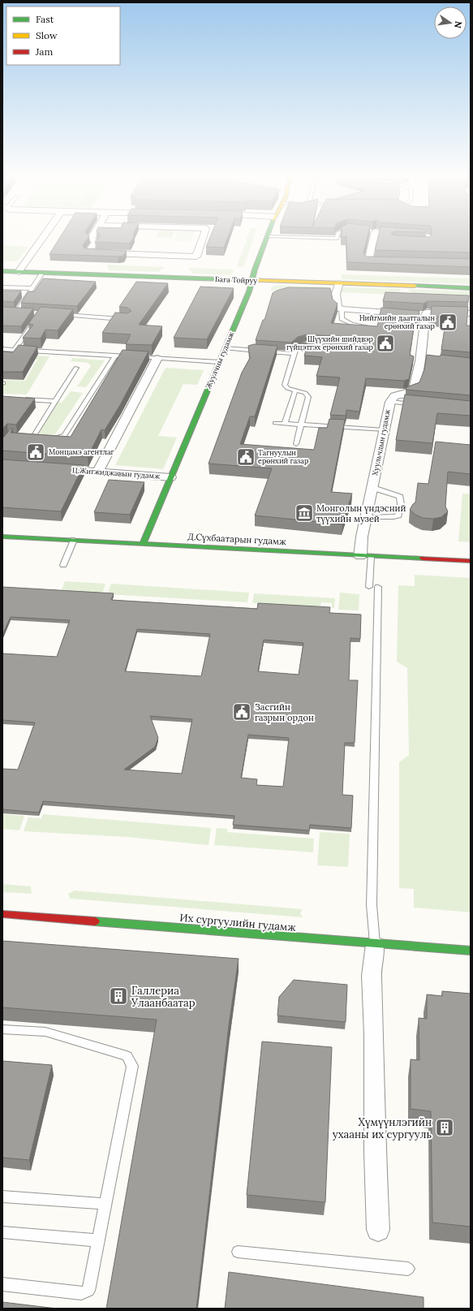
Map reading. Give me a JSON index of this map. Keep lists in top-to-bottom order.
{
  "streets": {
    "main road": [
      "Бага Тойруу",
      "Жуулчны гудамж",
      "Д.Сүхбаатарын гудамж",
      "Их сургуулийн гудамж"
    ],
    "street": ["Хуульчдын гудамж", "Ц.Жигжиджавын гудамж"]
  },
  "crossings": [
    ["Бага Тойруу", "Жуулчны гудамж"],
    ["Жуулчны гудамж", "Ц.Жигжиджавын гудамж"],
    ["Жуулчны гудамж", "Д.Сүхбаатарын гудамж"],
    ["Хуульчдын гудамж", "Д.Сүхбаатарын гудамж"]
  ],
  "places": {
    "public building": [
      "Нийгмийн даатгалын ерөнхий газар",
      "Шүүхийн шийдвэр гүйцэтгэх ерөнхий газар",
      "Монцамэ агентлаг",
      "Тагнуулын ерөнхий газар",
      "Засгийн газрын ордон"
    ],
    "museum": ["Монголын үндэсний түүхийн музей"],
    "building": ["Галлериа Улаанбаатар", "Хүмүүнлэгийн ухааны их сургууль"]
  },
  "legend": ["Fast", "Slow", "Jam"],
  "north": "right"
}
